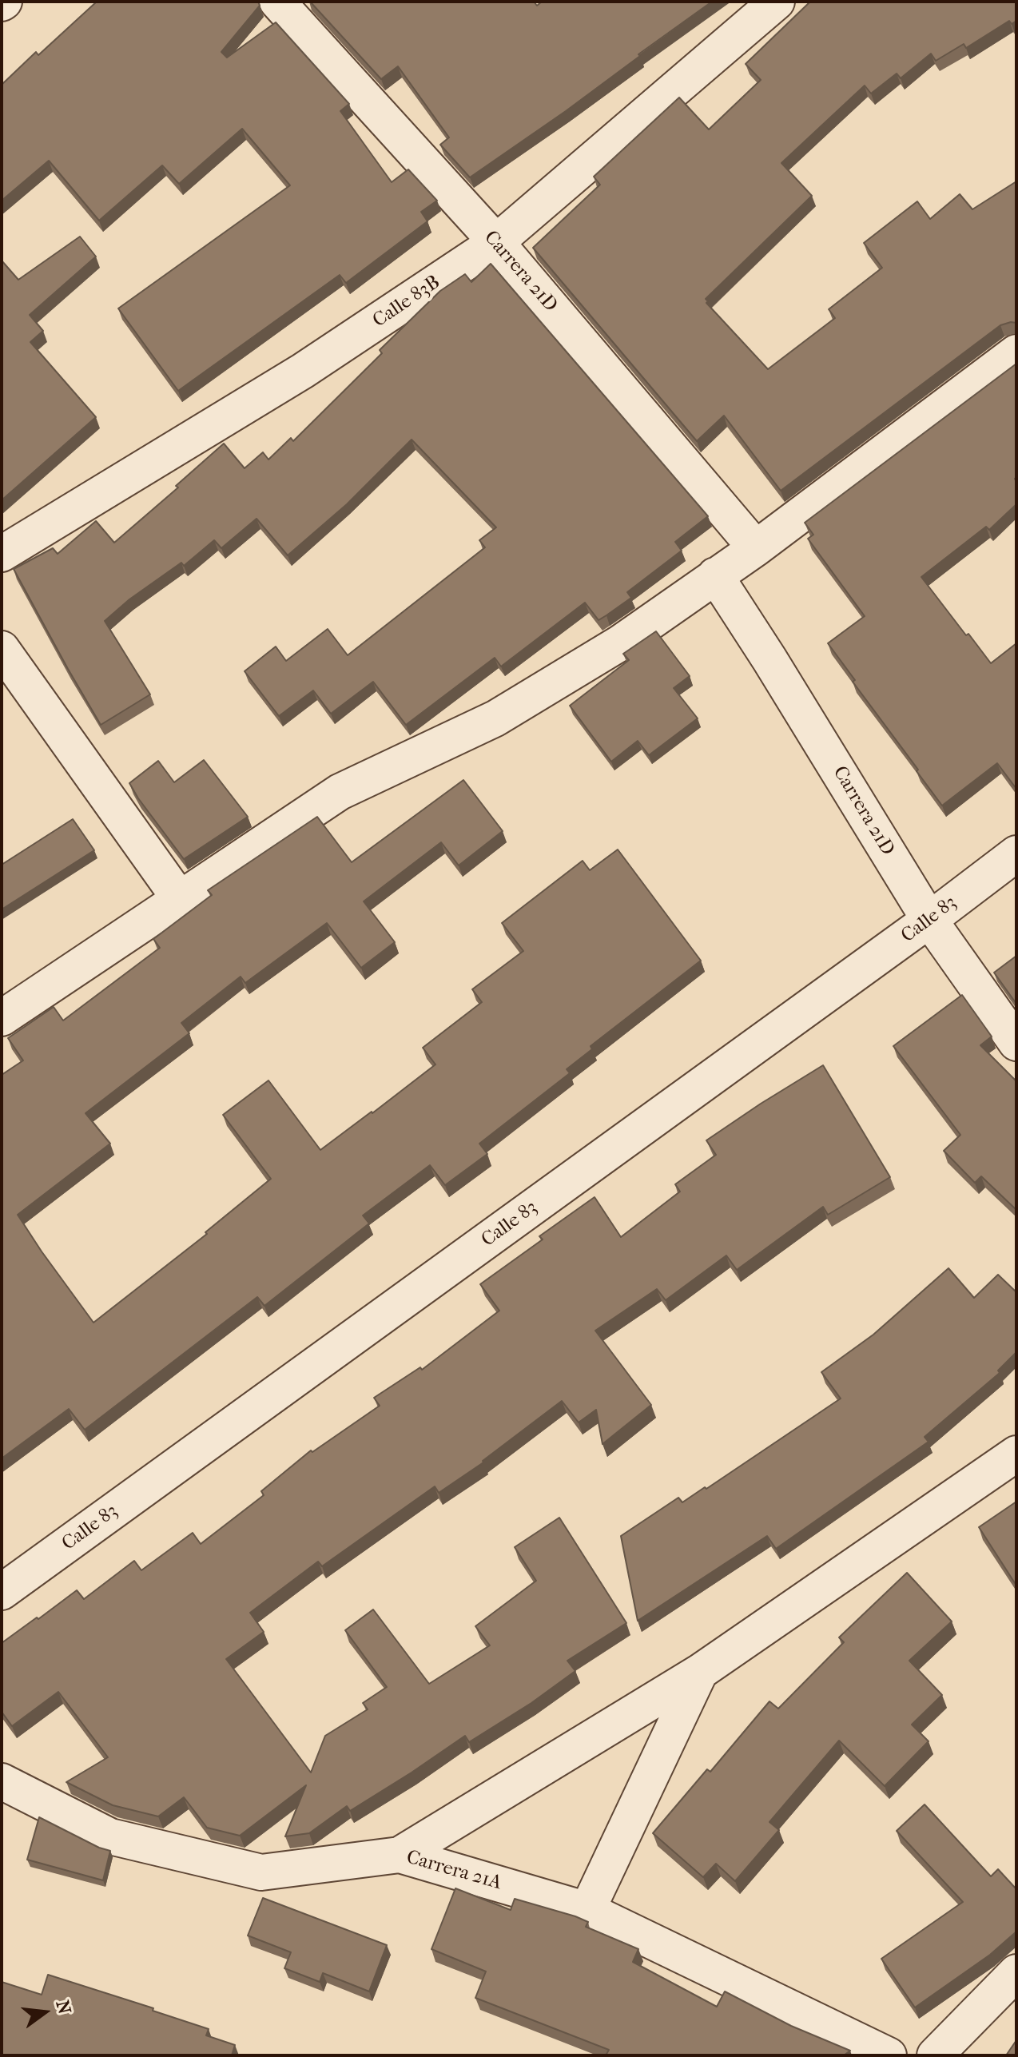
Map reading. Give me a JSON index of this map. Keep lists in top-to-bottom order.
{
  "streets": {
    "street": [
      "Carrera 21D",
      "Calle 83B",
      "Calle 83",
      "Carrera 21A"
    ]
  },
  "crossings": [
    ["Carrera 21D", "Calle 83B"],
    ["Carrera 21D", "Calle 83"]
  ],
  "north": "right"
}
